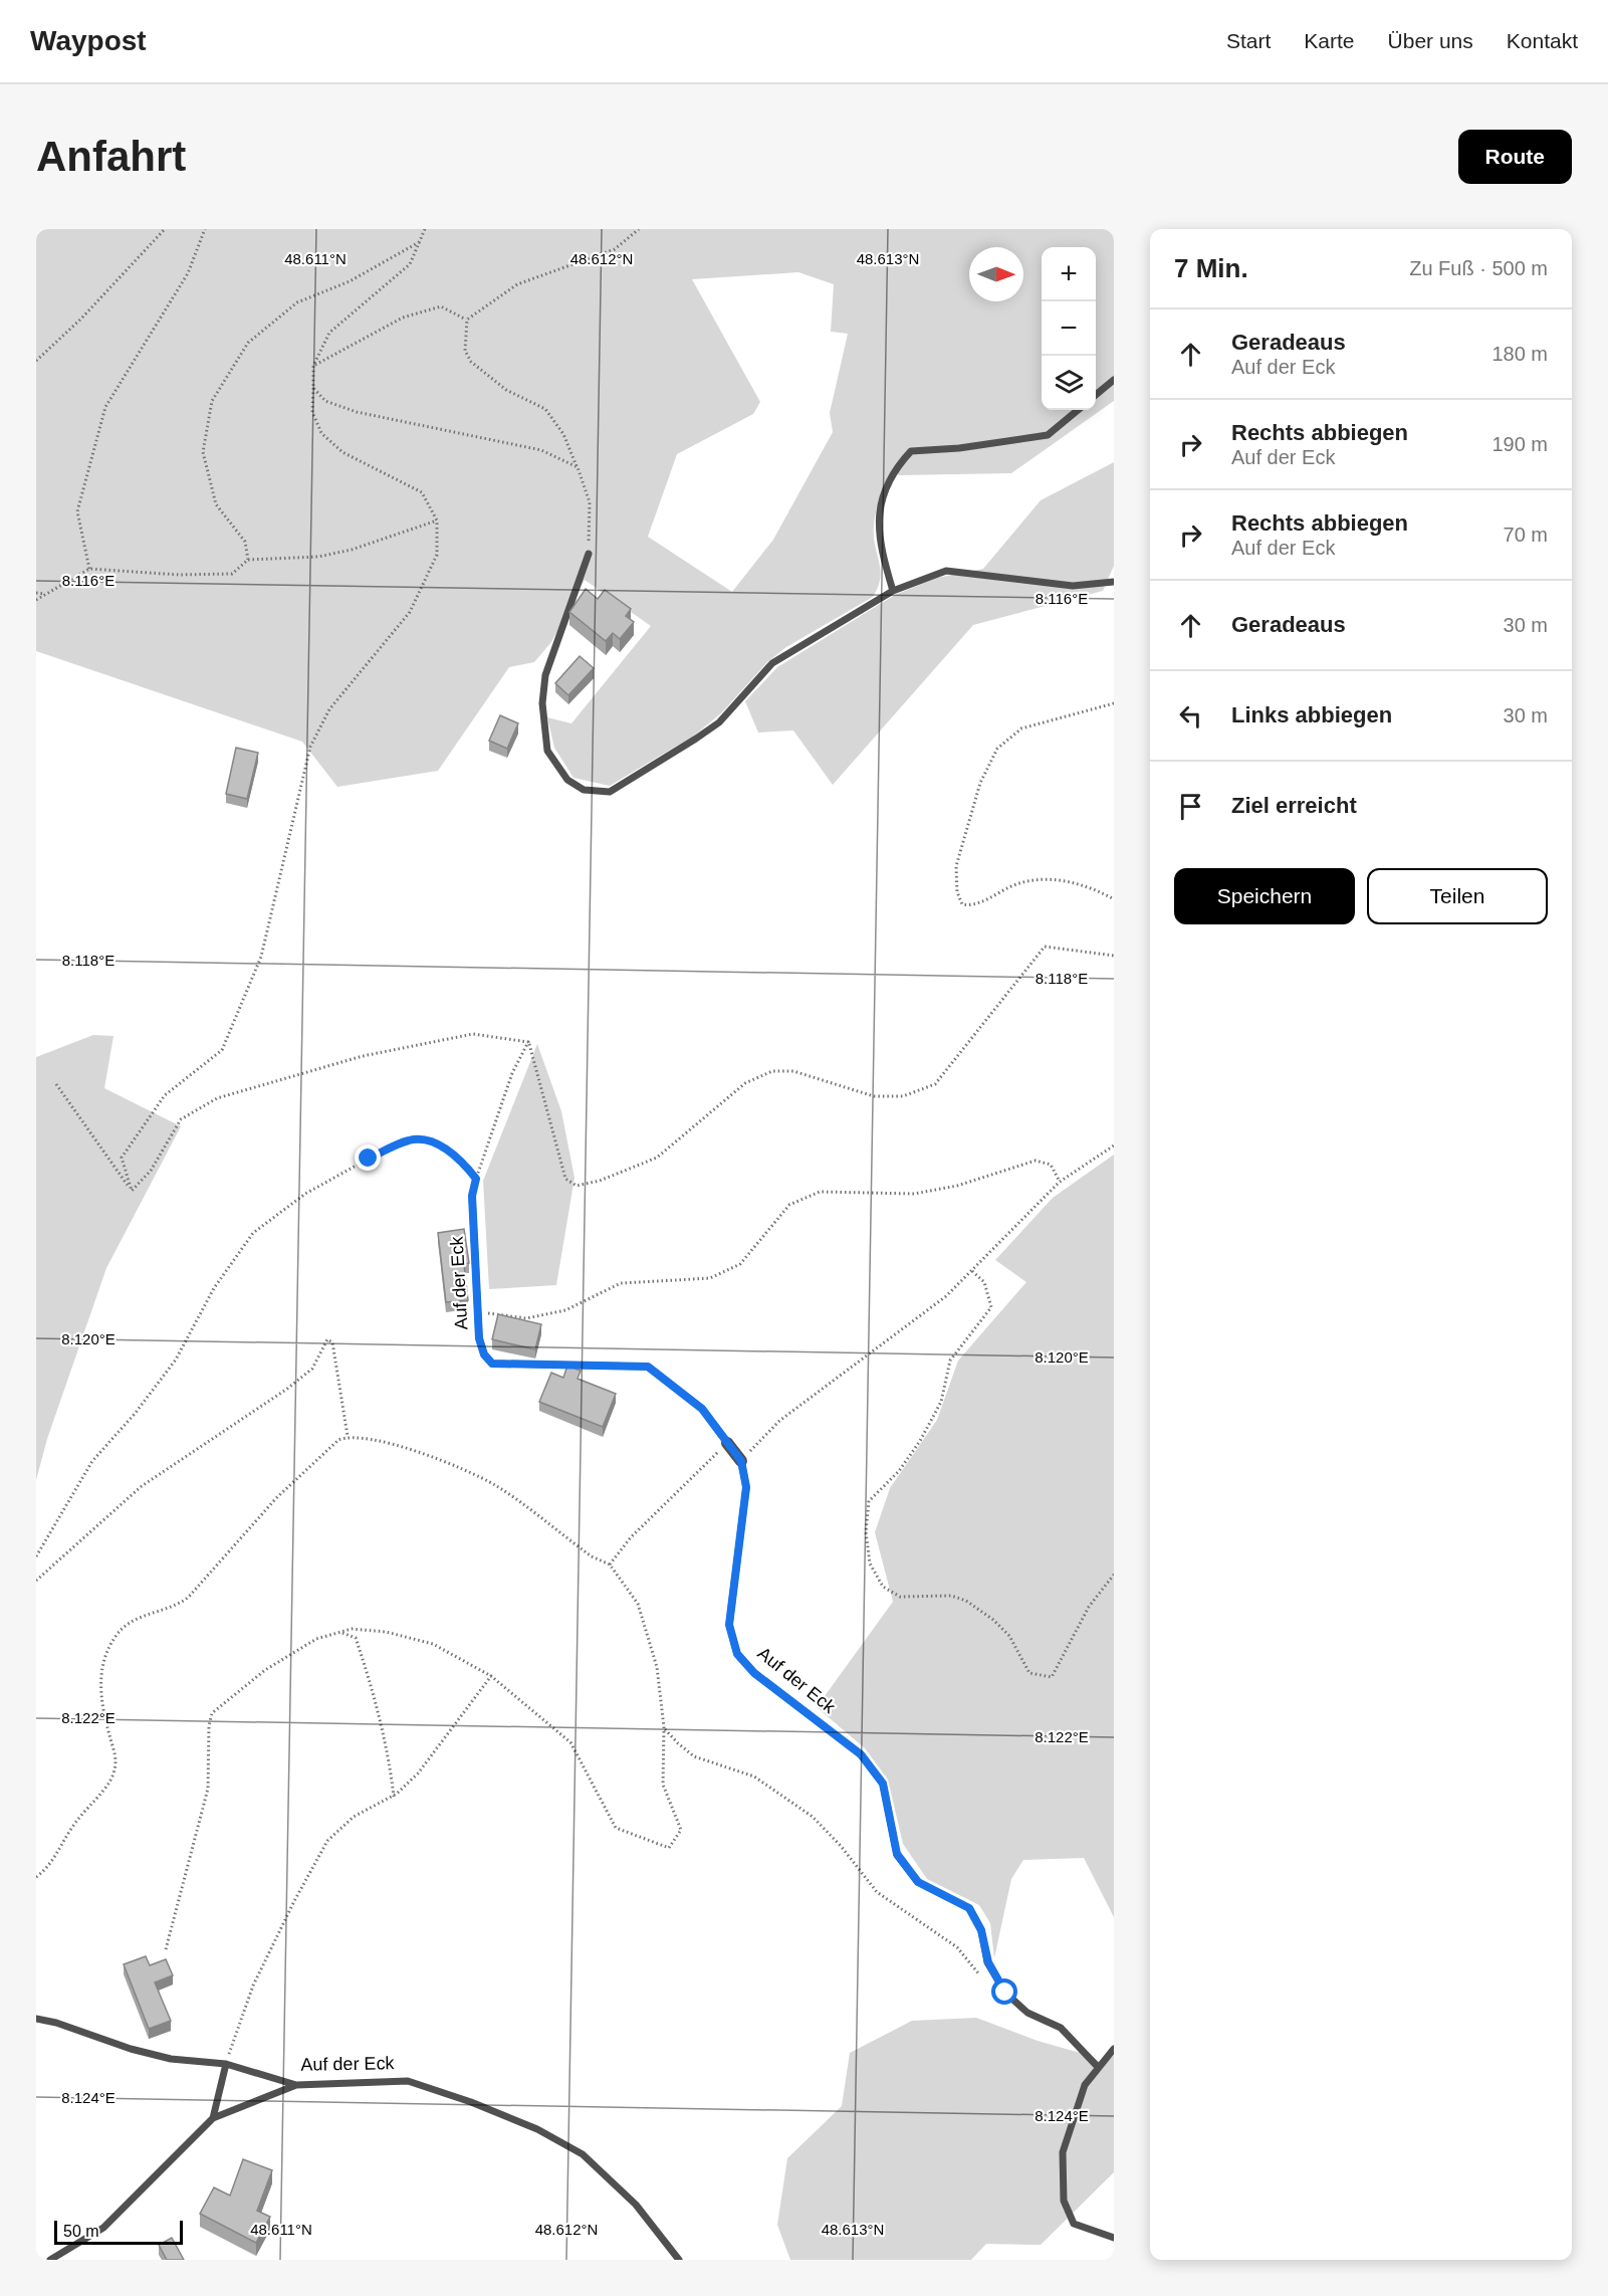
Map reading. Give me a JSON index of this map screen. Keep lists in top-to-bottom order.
{
  "streets": {
    "street": ["Auf der Eck"]
  },
  "scale_bar": "50 m",
  "north": "right",
  "page": {
    "header": "Waypost",
    "nav": [
      "Start",
      "Karte",
      "Über uns",
      "Kontakt"
    ],
    "buttons": [
      "Route",
      ["Speichern", "Teilen"]
    ],
    "title": "Anfahrt",
    "heading": ["7 Min.", "Zu Fuß · 500 m"],
    "map_buttons": ["+", "−"],
    "list": [
      ["Geradeaus", "Auf der Eck", "180 m"],
      ["Rechts abbiegen", "Auf der Eck", "190 m"],
      ["Rechts abbiegen", "Auf der Eck", "70 m"],
      ["Geradeaus", "30 m"],
      ["Links abbiegen", "30 m"],
      "Ziel erreicht"
    ],
    "scale": "50 m"
  },
  "coordinates": [
    "48.611°N",
    "48.612°N",
    "48.613°N",
    "8.116°E",
    "8.118°E",
    "8.120°E",
    "8.122°E",
    "8.124°E"
  ]
}
